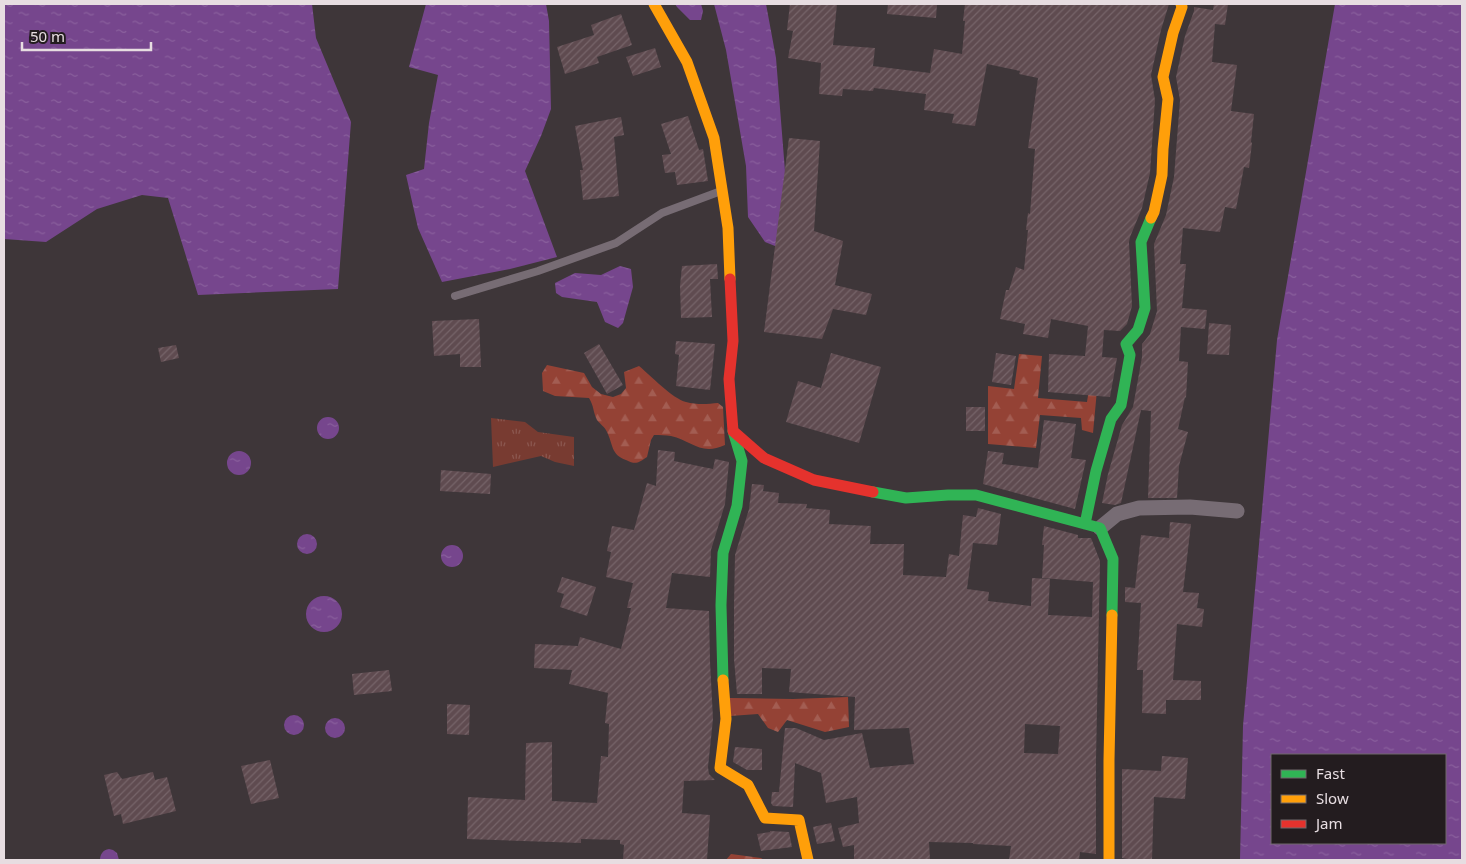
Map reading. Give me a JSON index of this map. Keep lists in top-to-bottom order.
{
  "legend": ["Fast", "Slow", "Jam"],
  "scale_bar": "50 m"
}
